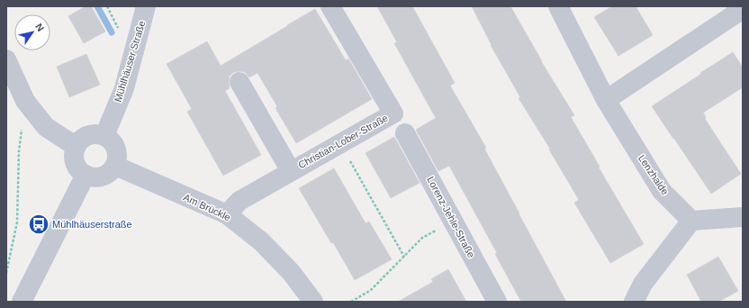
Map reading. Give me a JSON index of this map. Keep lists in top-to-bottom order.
{
  "streets": {
    "street": [
      "Mühlhäuser Straße",
      "Christian-Lober-Straße",
      "Lenzhalde",
      "Am Brückle",
      "Lorenz-Jehle-Straße"
    ]
  },
  "crossings": [
    ["Mühlhäuser Straße", "Am Brückle"],
    ["Christian-Lober-Straße", "Am Brückle"]
  ],
  "places": {
    "bus stop": ["Mühlhäuserstraße"]
  },
  "north": "top right"
}
